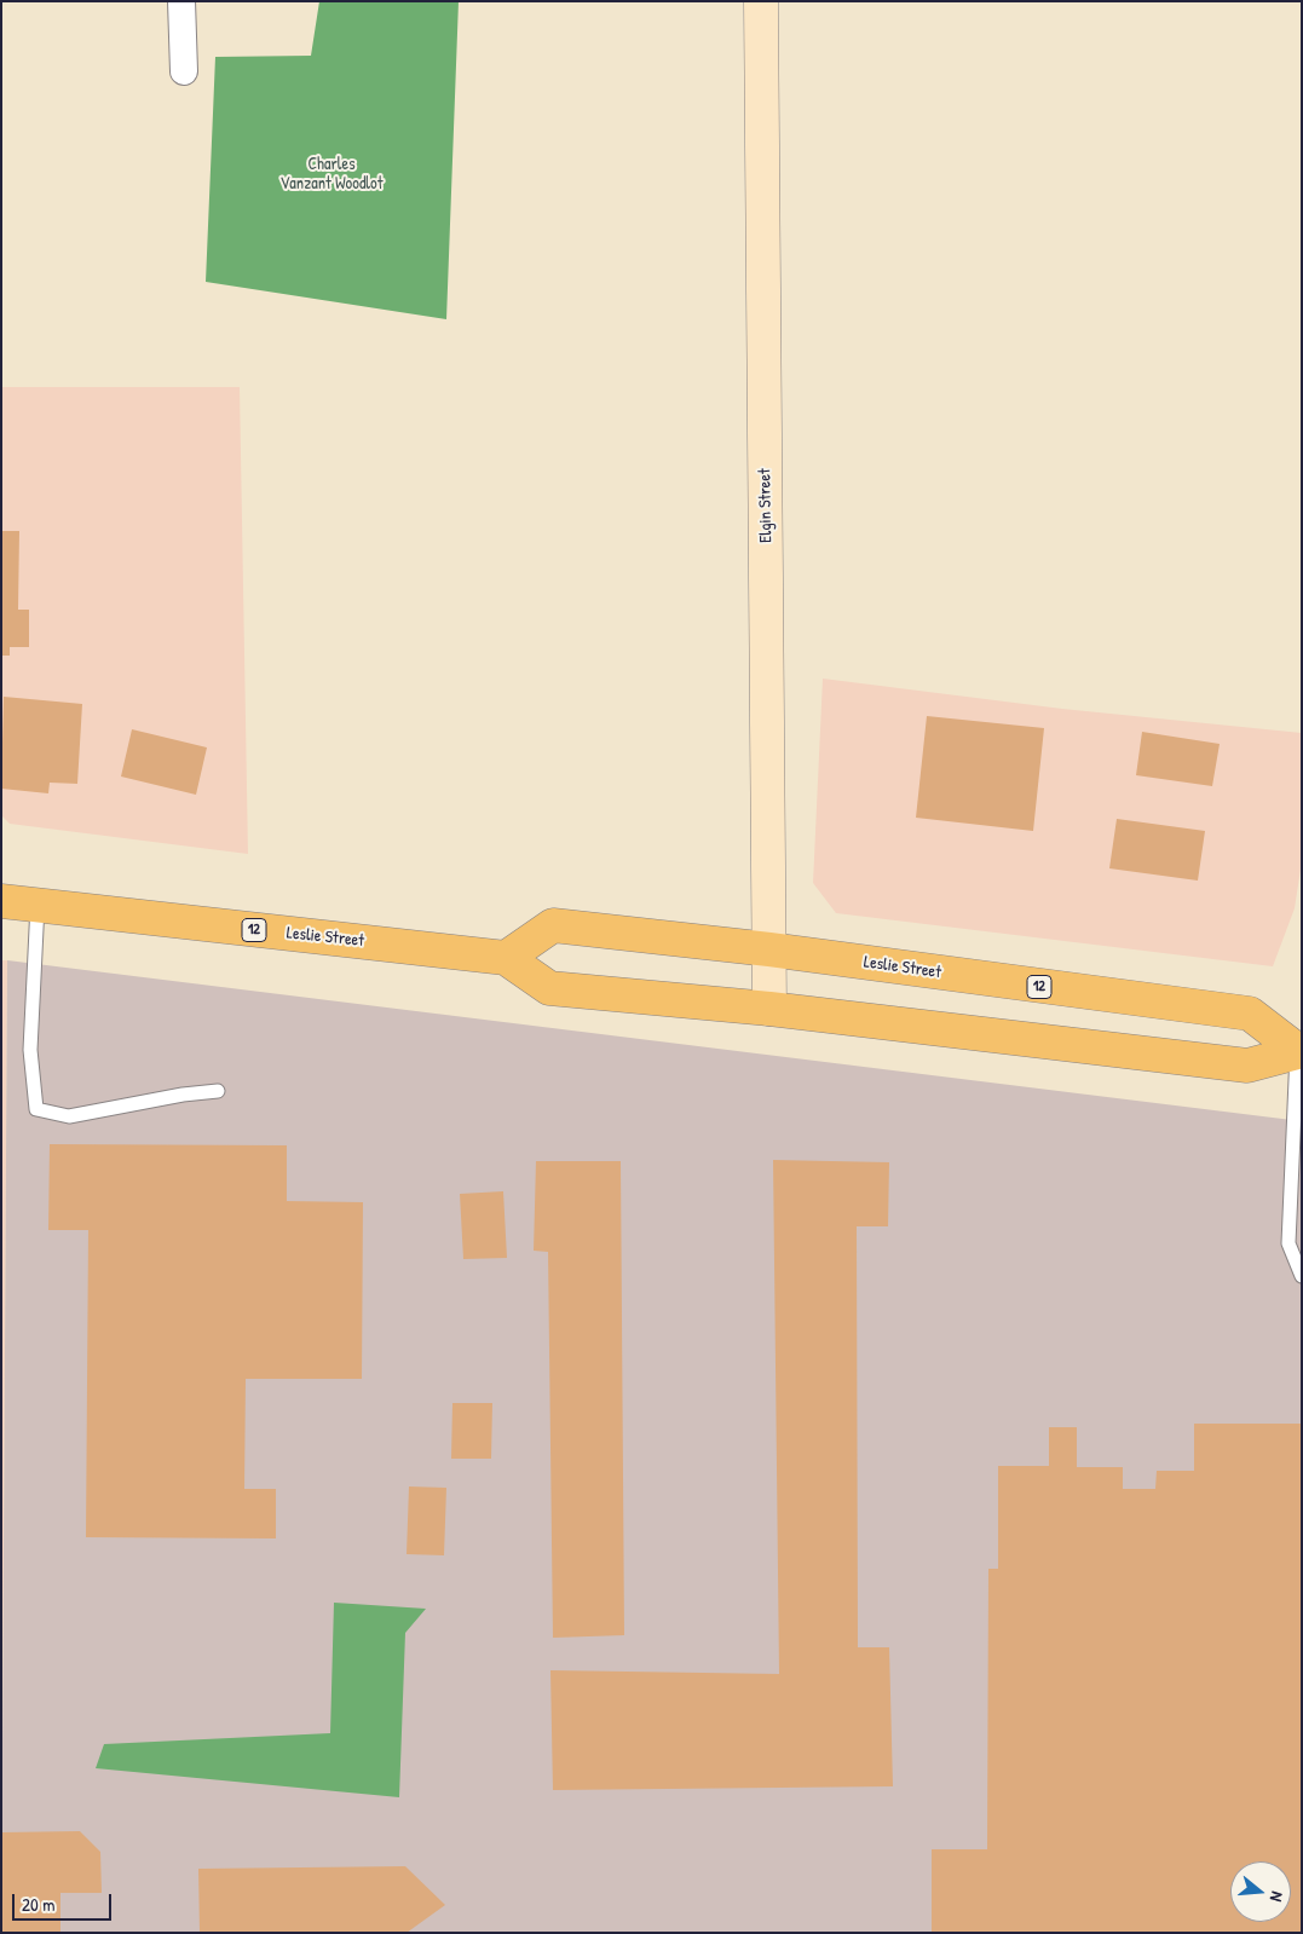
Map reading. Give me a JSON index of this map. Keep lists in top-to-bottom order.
{
  "streets": {
    "main road": ["12", "Leslie Street"],
    "street": ["Elgin Street"]
  },
  "crossings": [
    ["Elgin Street", "Leslie Street"]
  ],
  "parks": ["Charles Vanzant Woodlot"],
  "scale_bar": "20 m",
  "north": "right"
}
